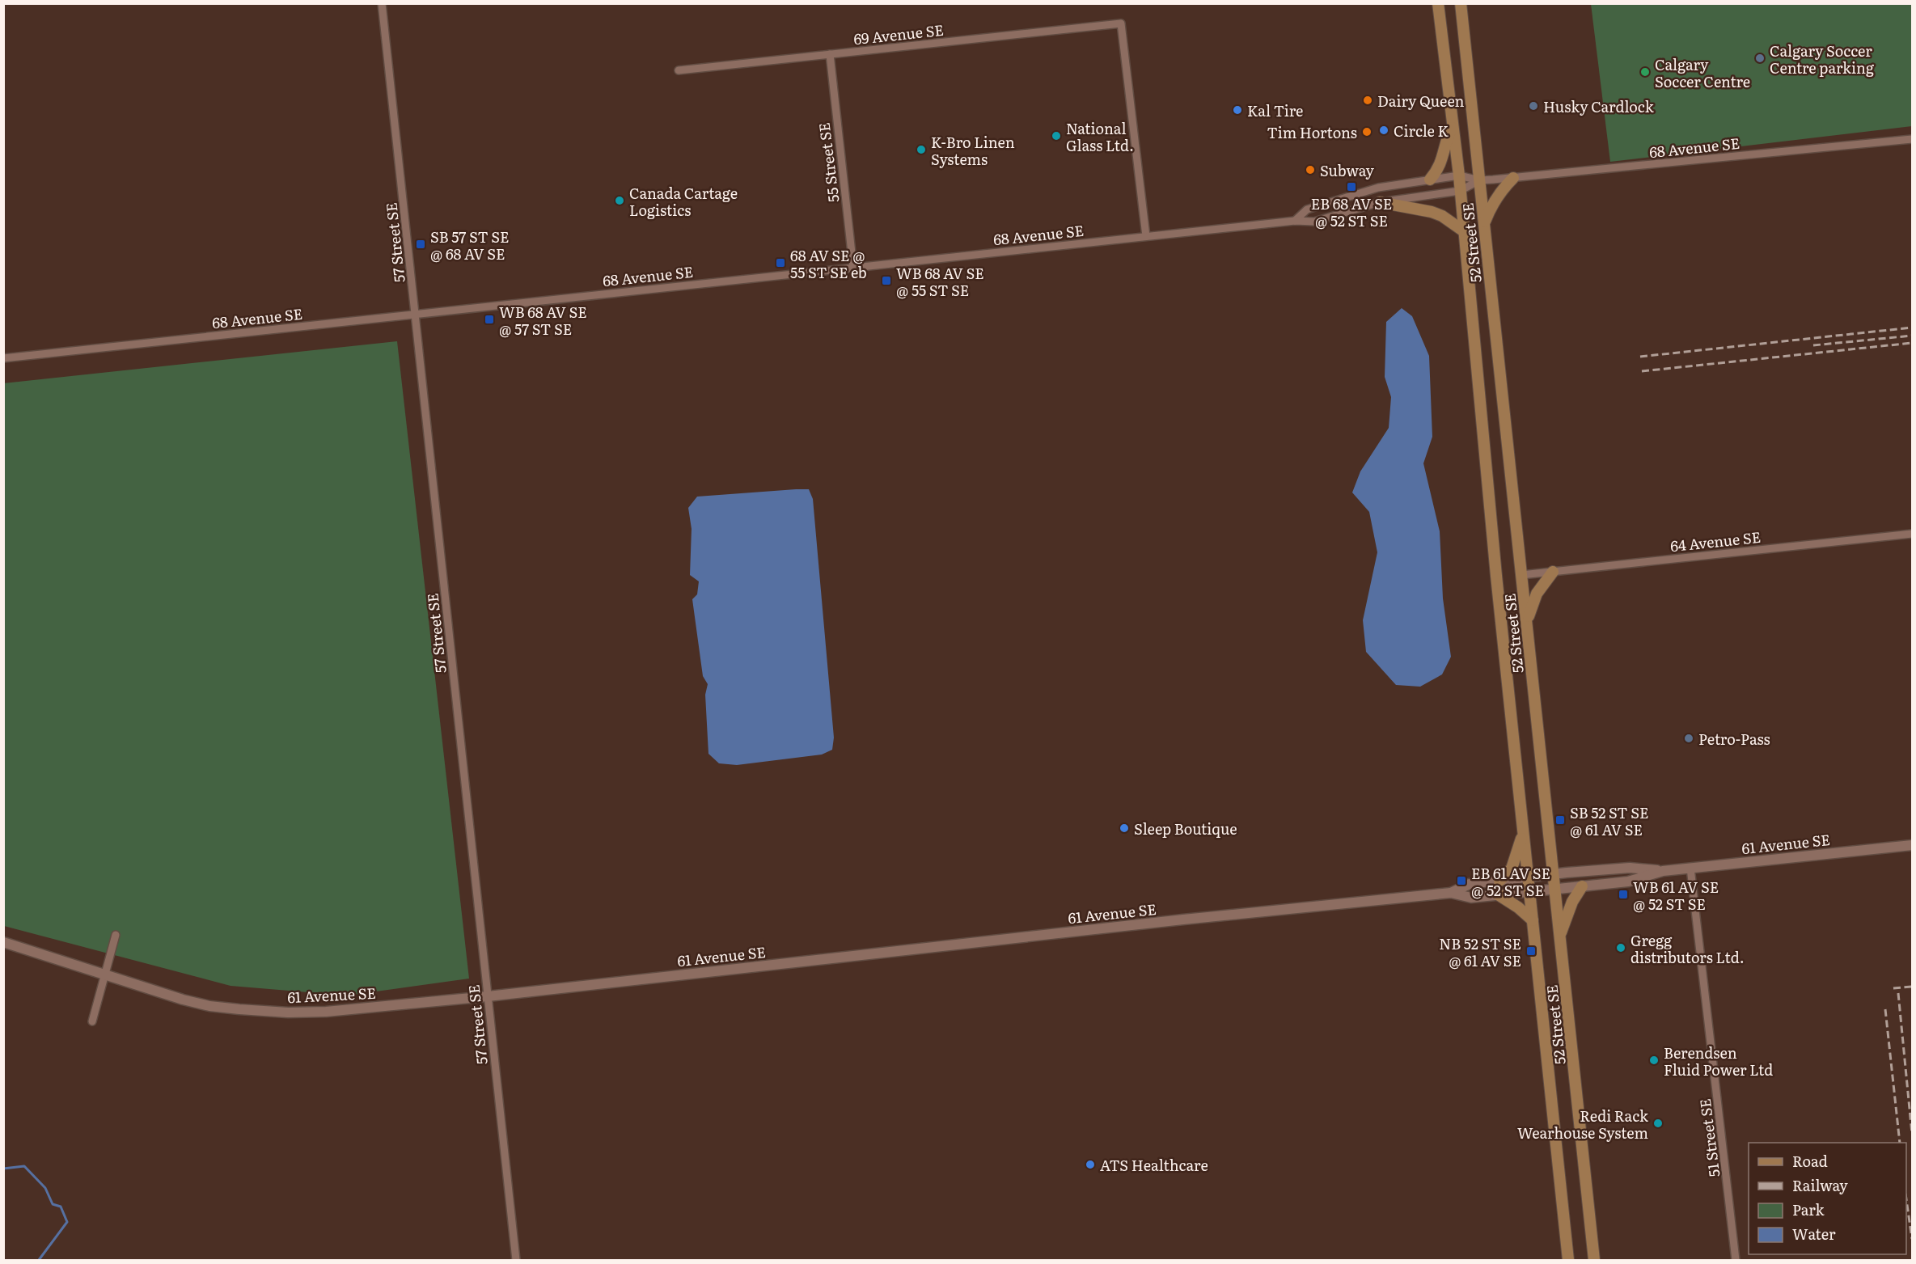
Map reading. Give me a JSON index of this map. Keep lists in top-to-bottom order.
{
  "streets": {
    "main road": ["52 Street SE"],
    "street": [
      "69 Avenue SE",
      "68 Avenue SE",
      "55 Street SE",
      "57 Street SE",
      "64 Avenue SE",
      "61 Avenue SE",
      "51 Street SE"
    ]
  },
  "crossings": [
    ["69 Avenue SE", "68 Avenue SE"],
    ["69 Avenue SE", "55 Street SE"],
    ["68 Avenue SE", "55 Street SE"],
    ["68 Avenue SE", "57 Street SE"],
    ["68 Avenue SE", "52 Street SE"],
    ["57 Street SE", "61 Avenue SE"],
    ["52 Street SE", "64 Avenue SE"],
    ["52 Street SE", "61 Avenue SE"],
    ["61 Avenue SE", "51 Street SE"]
  ],
  "places": {
    "other": [
      "Calgary Soccer Centre parking",
      "Calgary Soccer Centre",
      "Dairy Queen",
      "Husky Cardlock",
      "Kal Tire",
      "Circle K",
      "Tim Hortons",
      "National Glass Ltd.",
      "K-Bro Linen Systems",
      "Subway",
      "Canada Cartage Logistics",
      "Petro-Pass",
      "Sleep Boutique",
      "Gregg distributors Ltd.",
      "Berendsen Fluid Power Ltd",
      "Redi Rack Wearhouse System",
      "ATS Healthcare"
    ],
    "transit": [
      "EB 68 AV SE @ 52 ST SE",
      "SB 57 ST SE @ 68 AV SE",
      "68 AV SE @ 55 ST SE eb",
      "WB 68 AV SE @ 55 ST SE",
      "WB 68 AV SE @ 57 ST SE",
      "SB 52 ST SE @ 61 AV SE",
      "EB 61 AV SE @ 52 ST SE",
      "WB 61 AV SE @ 52 ST SE",
      "NB 52 ST SE @ 61 AV SE"
    ]
  },
  "legend": [
    "Road",
    "Railway",
    "Park",
    "Water"
  ]
}
